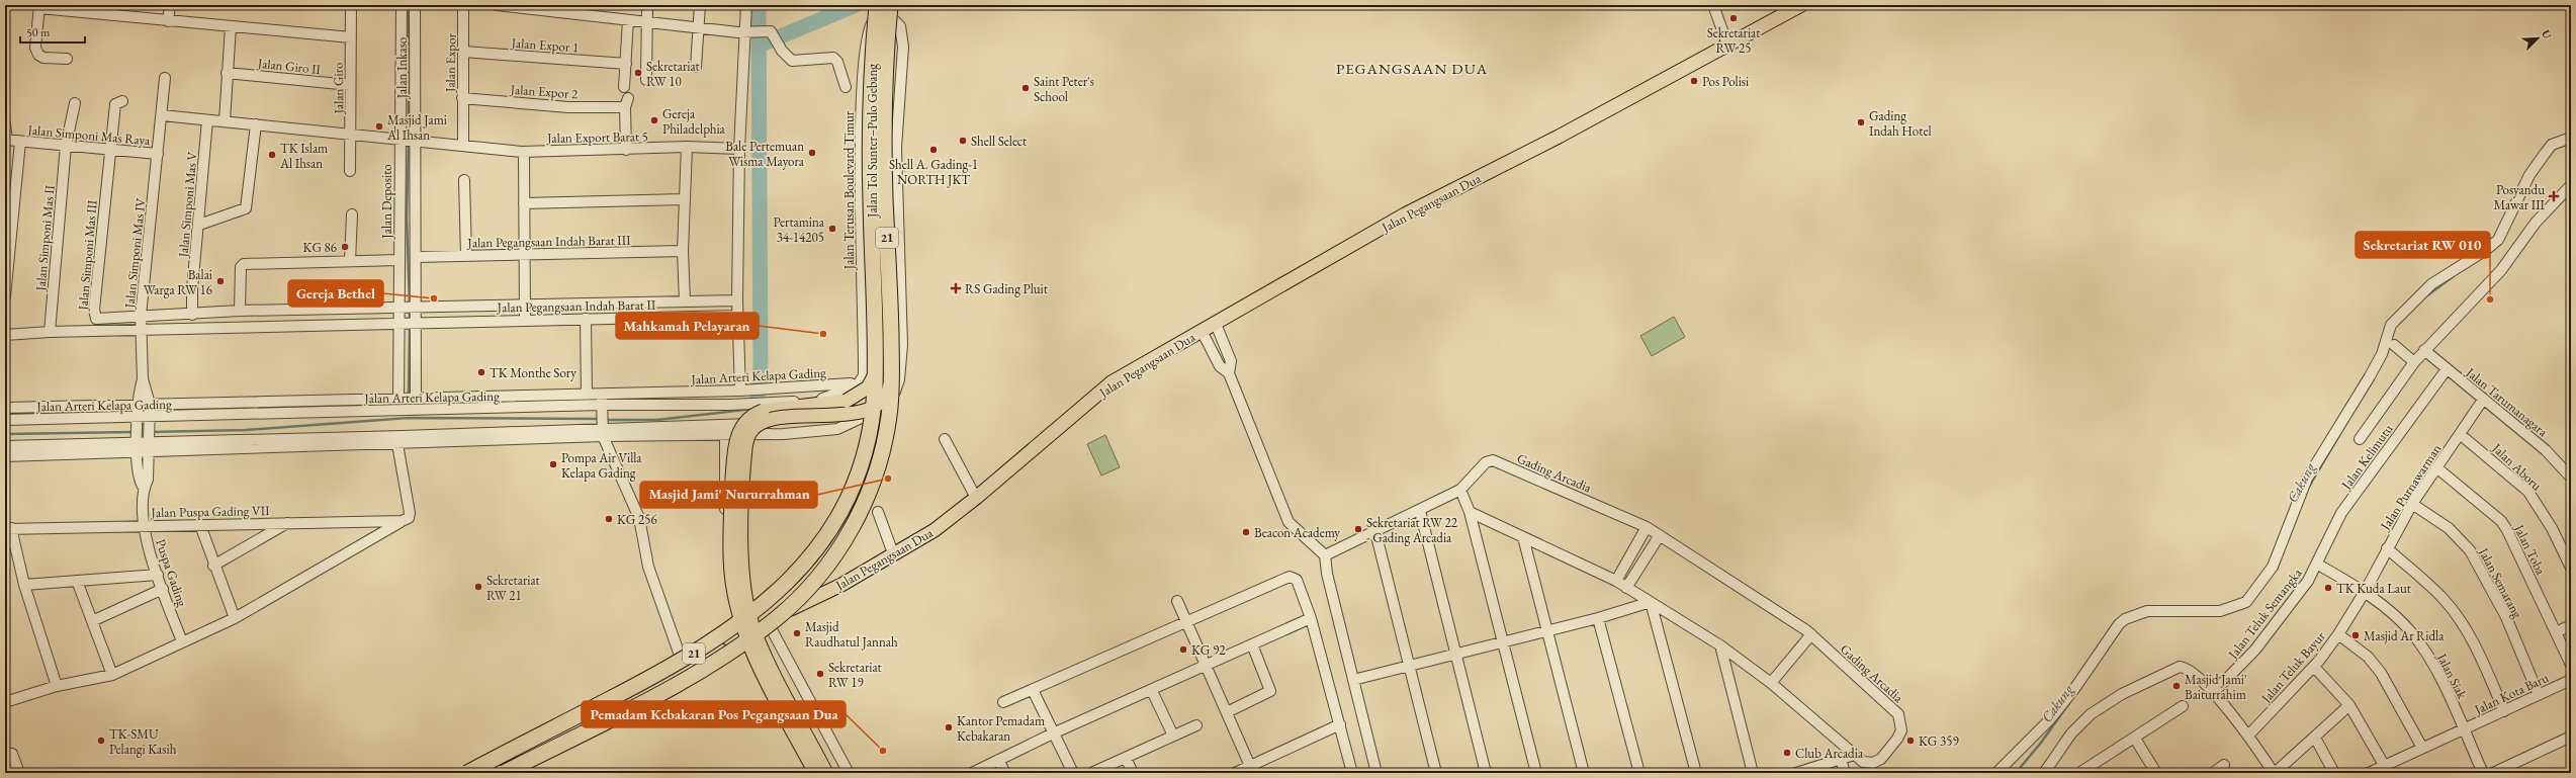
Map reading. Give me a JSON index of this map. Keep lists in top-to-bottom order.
{
  "streets": {
    "highway": ["Jalan Tol Sunter–Pulo Gebang", "21"],
    "main road": ["Jalan Pegangsaan Dua"],
    "street": [
      "Jalan Expor 1",
      "Jalan Expor",
      "Jalan Giro II",
      "Jalan Inkaso",
      "Jalan Giro",
      "Jalan Expor 2",
      "Jalan Simponi Mas Raya",
      "Jalan Export Barat 5",
      "Jalan Terusan Boulevard Timur",
      "Jalan Deposito",
      "Jalan Simponi Mas V",
      "Jalan Simponi Mas II",
      "Jalan Pegangsaan Indah Barat III",
      "Jalan Simponi Mas IV",
      "Jalan Simponi Mas III",
      "Jalan Pegangsaan Indah Barat II",
      "Jalan Arteri Kelapa Gading",
      "Jalan Tarumanagara",
      "Jalan Kelimutu",
      "Jalan Aboru",
      "Gading Arcadia",
      "Jalan Purnawarman",
      "Jalan Puspa Gading VII",
      "Jalan Toba",
      "Puspa Gading",
      "Jalan Semarang",
      "Jalan Teluk Semangka",
      "Jalan Teluk Bayur",
      "Jalan Siak",
      "Jalan Kota Baru"
    ]
  },
  "crossings": [
    ["Jalan Expor 1", "Jalan Expor"],
    ["Jalan Expor", "Jalan Expor 2"],
    ["Jalan Expor", "Jalan Export Barat 5"],
    ["Jalan Giro II", "Jalan Giro"],
    ["Jalan Inkaso", "Jalan Export Barat 5"],
    ["Jalan Inkaso", "Jalan Deposito"],
    ["Jalan Inkaso", "Jalan Pegangsaan Indah Barat III"],
    ["Jalan Inkaso", "Jalan Pegangsaan Indah Barat II"],
    ["Jalan Inkaso", "Jalan Arteri Kelapa Gading"],
    ["Jalan Giro", "Jalan Export Barat 5"],
    ["Jalan Expor 2", "Jalan Export Barat 5"],
    ["Jalan Simponi Mas Raya", "Jalan Simponi Mas II"],
    ["Jalan Simponi Mas Raya", "Jalan Simponi Mas IV"],
    ["Jalan Simponi Mas Raya", "Jalan Simponi Mas III"],
    ["Jalan Export Barat 5", "Jalan Deposito"],
    ["Jalan Tol Sunter–Pulo Gebang", "Jalan Terusan Boulevard Timur"],
    ["Jalan Terusan Boulevard Timur", "Jalan Arteri Kelapa Gading"],
    ["Jalan Deposito", "Jalan Pegangsaan Indah Barat II"],
    ["Jalan Deposito", "Jalan Arteri Kelapa Gading"],
    ["Jalan Simponi Mas V", "Jalan Pegangsaan Indah Barat II"],
    ["Jalan Simponi Mas II", "Jalan Pegangsaan Indah Barat II"],
    ["Jalan Simponi Mas IV", "Jalan Simponi Mas III"],
    ["Jalan Simponi Mas IV", "Jalan Pegangsaan Indah Barat II"],
    ["Jalan Simponi Mas IV", "Jalan Arteri Kelapa Gading"],
    ["Jalan Simponi Mas IV", "Puspa Gading"],
    ["Jalan Simponi Mas III", "Jalan Pegangsaan Indah Barat II"],
    ["Jalan Tarumanagara", "Jalan Kelimutu"],
    ["Jalan Tarumanagara", "Jalan Purnawarman"],
    ["Jalan Kelimutu", "Jalan Teluk Semangka"],
    ["Jalan Kelimutu", "Jalan Siak"],
    ["Jalan Aboru", "Jalan Purnawarman"],
    ["Jalan Purnawarman", "Jalan Toba"],
    ["Jalan Purnawarman", "Jalan Semarang"],
    ["Jalan Purnawarman", "Jalan Teluk Bayur"],
    ["Jalan Purnawarman", "Jalan Siak"],
    ["Jalan Puspa Gading VII", "Puspa Gading"],
    ["Jalan Semarang", "Jalan Kota Baru"],
    ["Jalan Teluk Semangka", "Jalan Siak"],
    ["Jalan Teluk Bayur", "Jalan Siak"],
    ["Jalan Siak", "Jalan Kota Baru"]
  ],
  "districts": ["PEGANGSAAN DUA"],
  "water": ["Cakung"],
  "places": {
    "other": [
      "Sekretariat RW 25",
      "Sekretariat RW 10",
      "Pos Polisi",
      "Saint Peter's School",
      "Gereja Philadelphia",
      "Gading Indah Hotel",
      "Masjid Jami Al Ihsan",
      "Shell Select",
      "Shell A. Gading-1 NORTH JKT",
      "Bale Pertemuan Wisma Mayora",
      "TK Islam Al Ihsan",
      "Pertamina 34-14205",
      "KG 86",
      "Balai Warga RW 16",
      "Gereja Bethel",
      "Sekretariat RW 010",
      "Mahkamah Pelayaran",
      "TK Monthe Sory",
      "Pompa Air Villa Kelapa Gading",
      "Masjid Jami' Nururrahman",
      "KG 256",
      "Sekretariat RW 22 - Gading Arcadia",
      "Beacon Academy",
      "Sekretariat RW 21",
      "TK Kuda Laut",
      "Masjid Raudhatul Jannah",
      "Masjid Ar Ridla",
      "KG 92",
      "Sekretariat RW 19",
      "Masjid Jami' Baiturrahim",
      "Kantor Pemadam Kebakaran",
      "TK-SMU Pelangi Kasih",
      "KG 359",
      "Pemadam Kebakaran Pos Pegangsaan Dua",
      "Club Arcadia"
    ],
    "health": ["Posyandu Mawar III", "RS Gading Pluit"]
  },
  "scale_bar": "50 m",
  "north": "top right"
}
